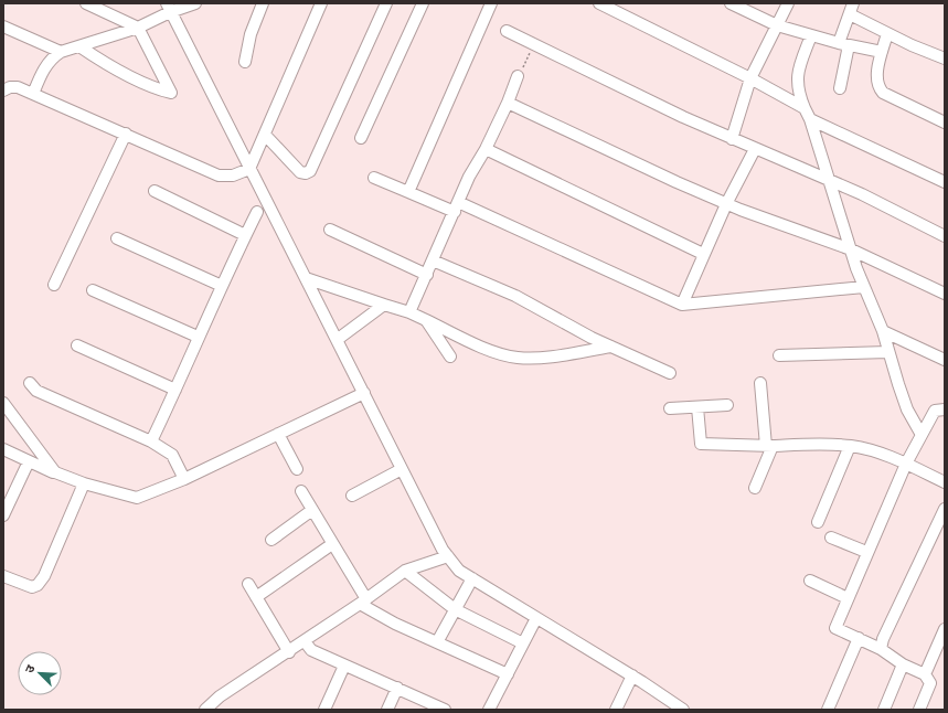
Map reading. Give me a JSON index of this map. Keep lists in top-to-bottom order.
{
  "north": "top left"
}
